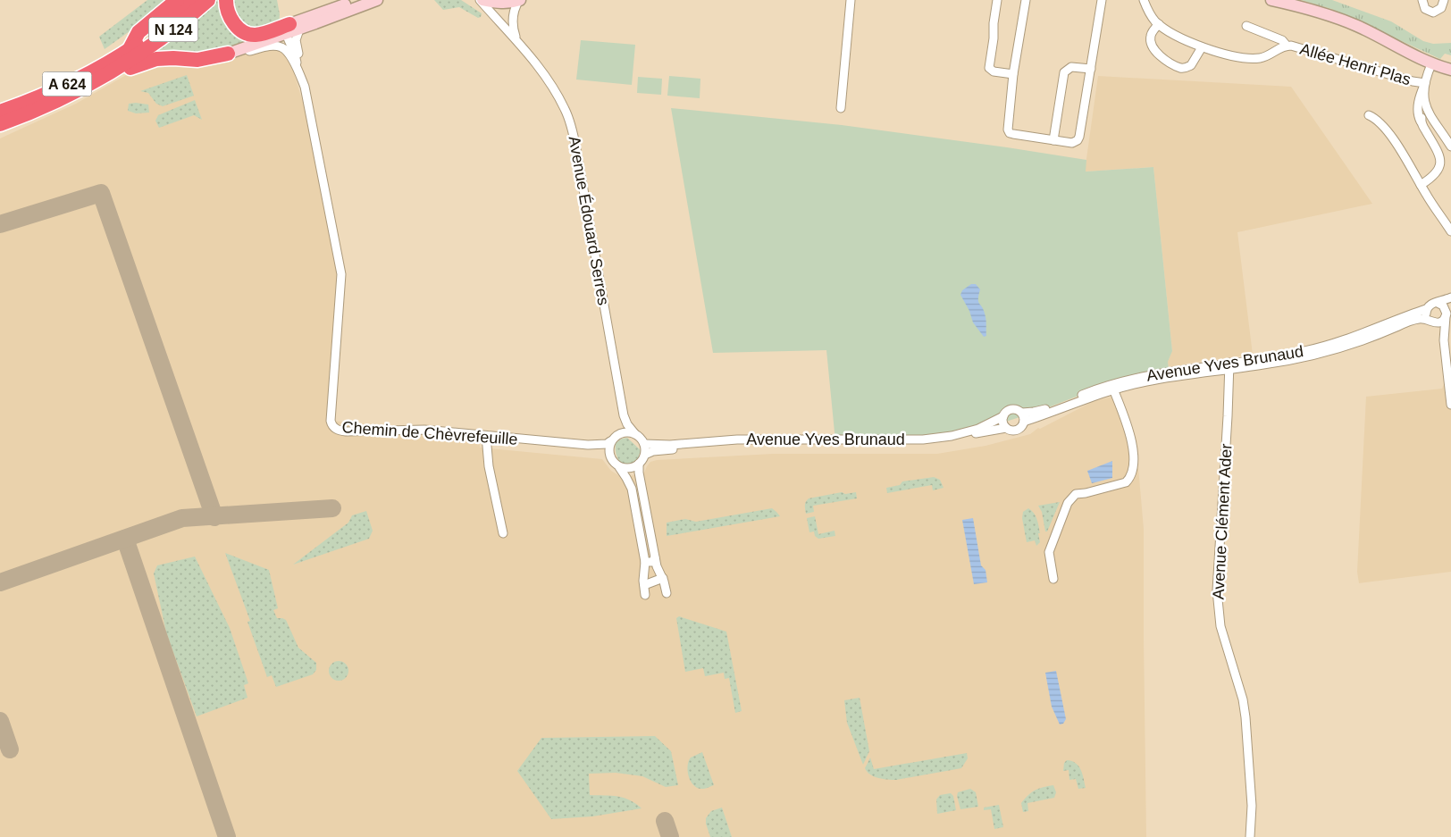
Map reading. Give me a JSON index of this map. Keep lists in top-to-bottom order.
{
  "streets": {
    "highway": ["N 124", "A 624"],
    "street": [
      "Allée Henri Plas",
      "Avenue Édouard Serres",
      "Avenue Yves Brunaud",
      "Chemin de Chèvrefeuille",
      "Avenue Clément Ader"
    ]
  },
  "crossings": [
    ["N 124", "A 624"],
    ["Avenue Édouard Serres", "Avenue Yves Brunaud"],
    ["Avenue Édouard Serres", "Chemin de Chèvrefeuille"],
    ["Avenue Yves Brunaud", "Chemin de Chèvrefeuille"],
    ["Avenue Yves Brunaud", "Avenue Clément Ader"]
  ]
}
